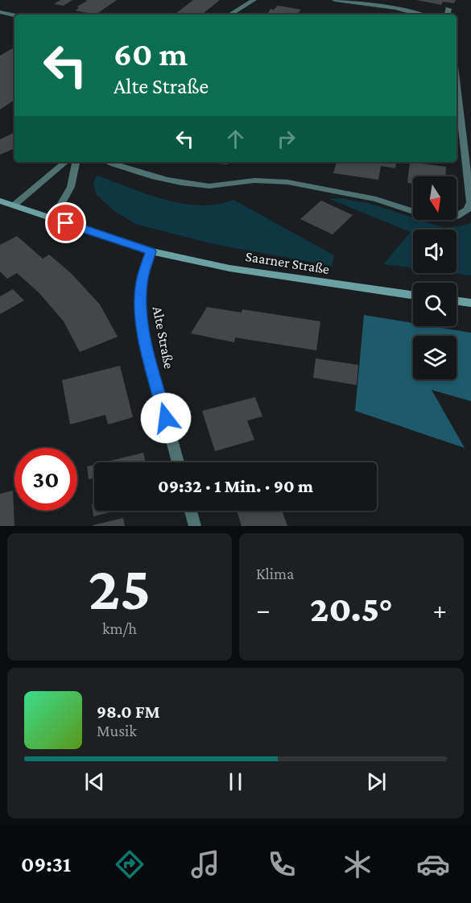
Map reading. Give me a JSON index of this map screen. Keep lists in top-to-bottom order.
{
  "streets": {
    "main road": ["Saarner Straße"],
    "street": ["Alte Straße"]
  },
  "crossings": [
    ["Saarner Straße", "Alte Straße"]
  ],
  "north": "bottom",
  "page": {
    "turn": ["60 m", "Alte Straße"],
    "limit": "30",
    "trip": "09:32 · 1 Min. · 90 m",
    "tile": [
      ["25", "km/h"],
      "Klima"
    ],
    "heat": ["−", "20.5°", "+"],
    "song": ["98.0 FM", "Musik"],
    "tabs": "09:31"
  }
}
